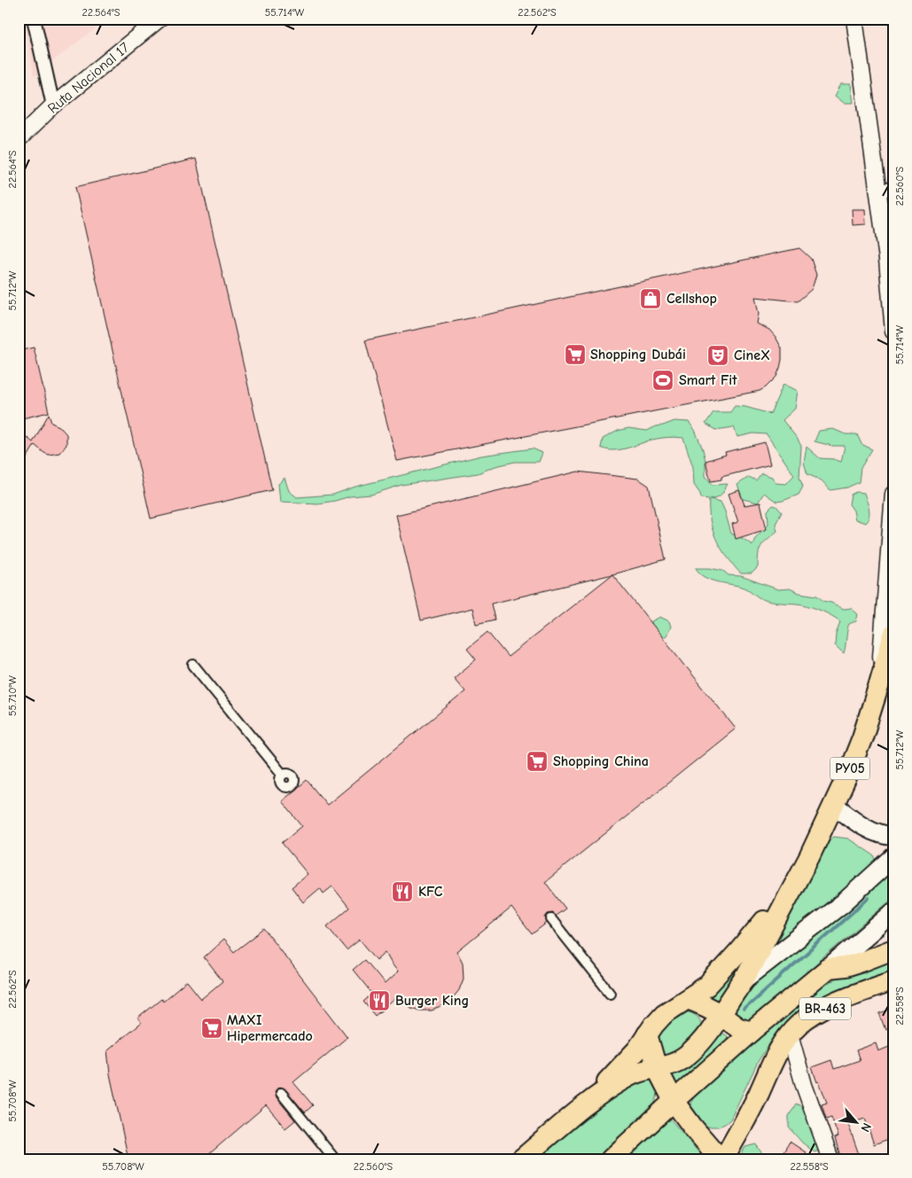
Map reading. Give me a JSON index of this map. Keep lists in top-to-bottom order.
{
  "streets": {
    "main road": ["PY05", "BR-463"],
    "street": ["Ruta Nacional 17"]
  },
  "places": {
    "shop": ["Cellshop"],
    "supermarket": ["Shopping Dubái", "Shopping China", "MAXI Hipermercado"],
    "theatre": ["CineX"],
    "sports": ["Smart Fit"],
    "restaurant": ["KFC", "Burger King"]
  },
  "north": "bottom right",
  "coordinates": [
    "22.564°S",
    "55.714°W",
    "22.562°S",
    "22.560°S",
    "55.712°W",
    "55.710°W",
    "22.558°S",
    "55.708°W"
  ]
}
